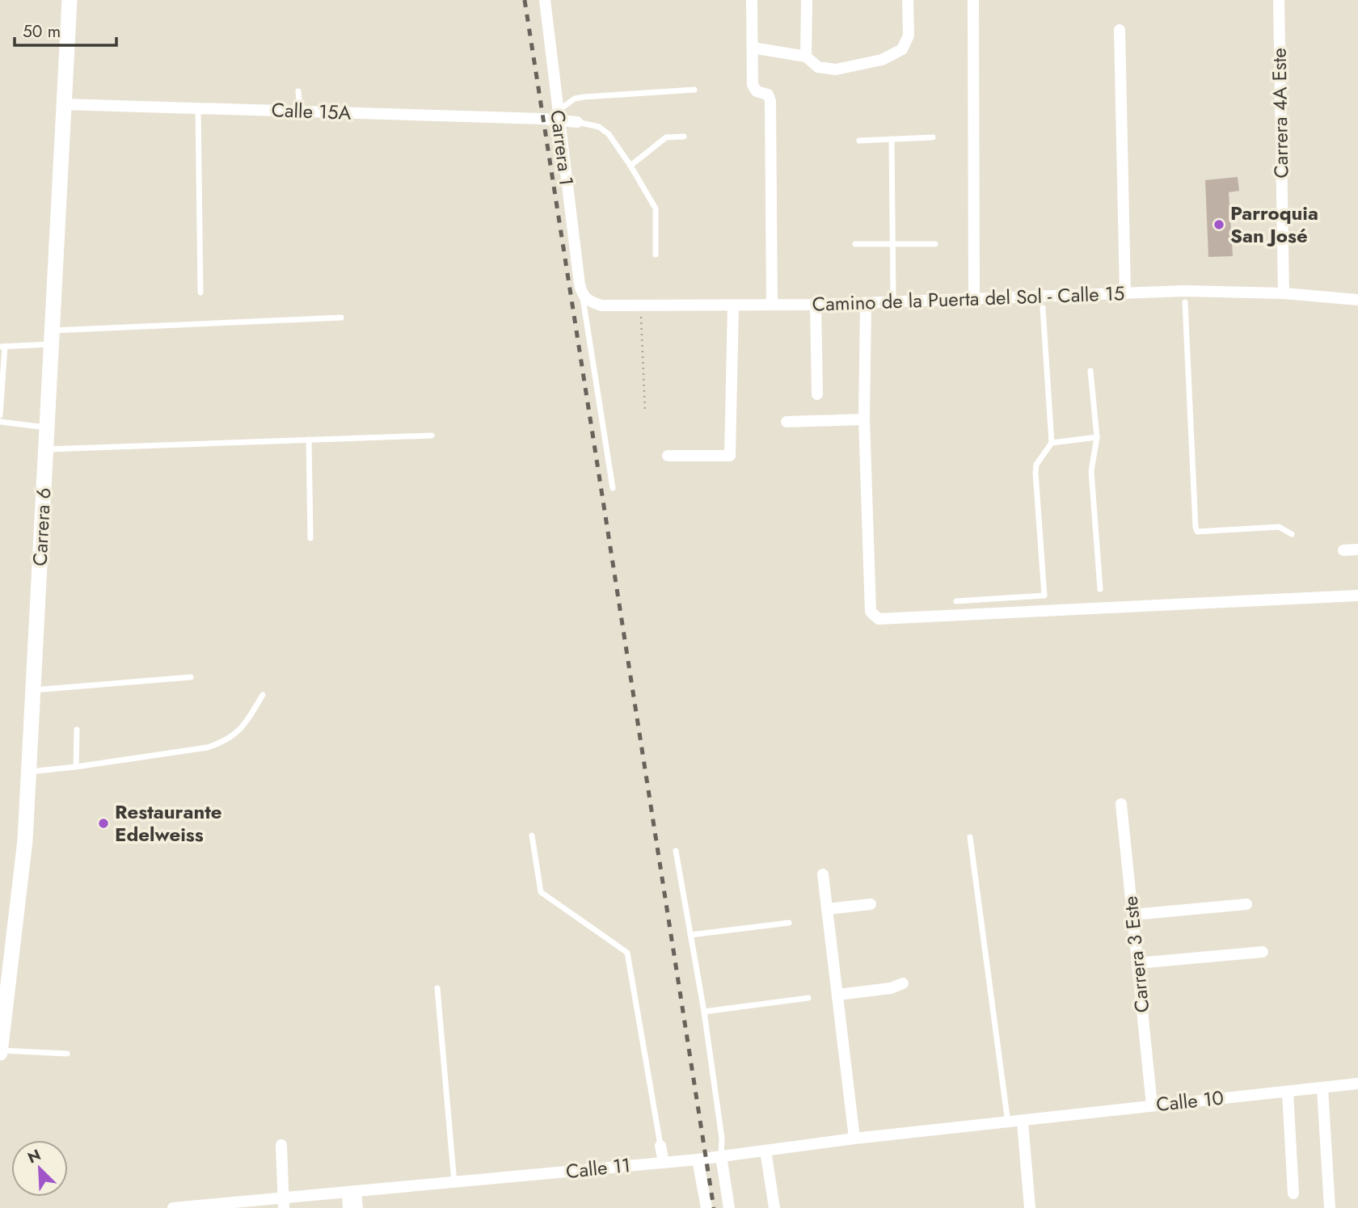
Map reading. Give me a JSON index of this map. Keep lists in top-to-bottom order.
{
  "streets": {
    "main road": ["Carrera 6"],
    "street": [
      "Calle 15A",
      "Carrera 4A Este",
      "Carrera 1",
      "Camino de la Puerta del Sol - Calle 15",
      "Carrera 3 Este",
      "Calle 10",
      "Calle 11"
    ]
  },
  "crossings": [
    ["Calle 15A", "Carrera 1"],
    ["Calle 15A", "Carrera 6"],
    ["Carrera 4A Este", "Camino de la Puerta del Sol - Calle 15"],
    ["Carrera 1", "Camino de la Puerta del Sol - Calle 15"],
    ["Carrera 3 Este", "Calle 10"],
    ["Calle 10", "Calle 11"]
  ],
  "places": ["Parroquia San José", "Restaurante Edelweiss"],
  "scale_bar": "50 m",
  "north": "top left"
}
